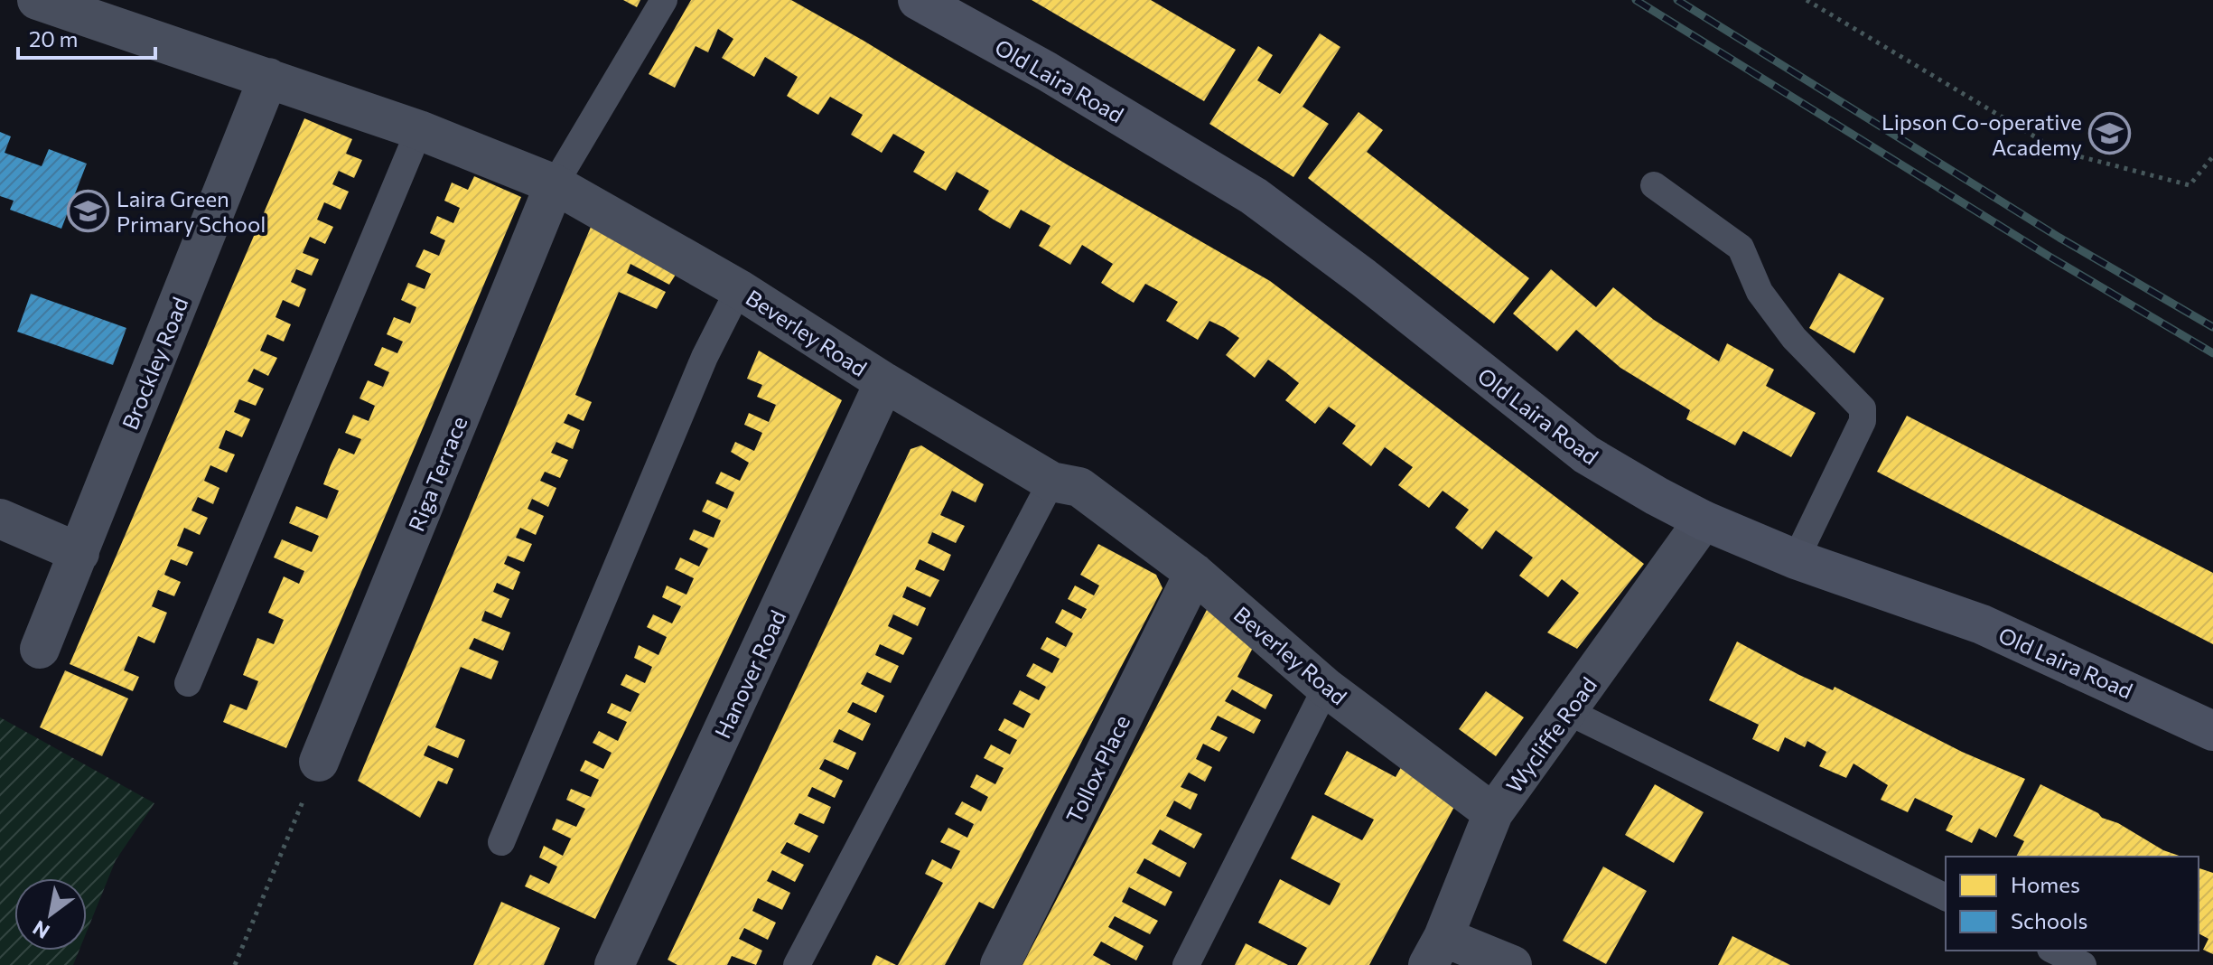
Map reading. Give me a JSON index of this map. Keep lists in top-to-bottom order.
{
  "streets": {
    "main road": ["Old Laira Road"],
    "street": [
      "Beverley Road",
      "Brockley Road",
      "Riga Terrace",
      "Hanover Road",
      "Wycliffe Road",
      "Tollox Place"
    ]
  },
  "crossings": [
    ["Old Laira Road", "Wycliffe Road"],
    ["Beverley Road", "Brockley Road"],
    ["Beverley Road", "Riga Terrace"],
    ["Beverley Road", "Hanover Road"],
    ["Beverley Road", "Wycliffe Road"],
    ["Beverley Road", "Tollox Place"]
  ],
  "places": {
    "school or university": ["Lipson Co-operative Academy", "Laira Green Primary School"]
  },
  "legend": ["Homes", "Schools"],
  "scale_bar": "20 m",
  "north": "bottom left"
}
